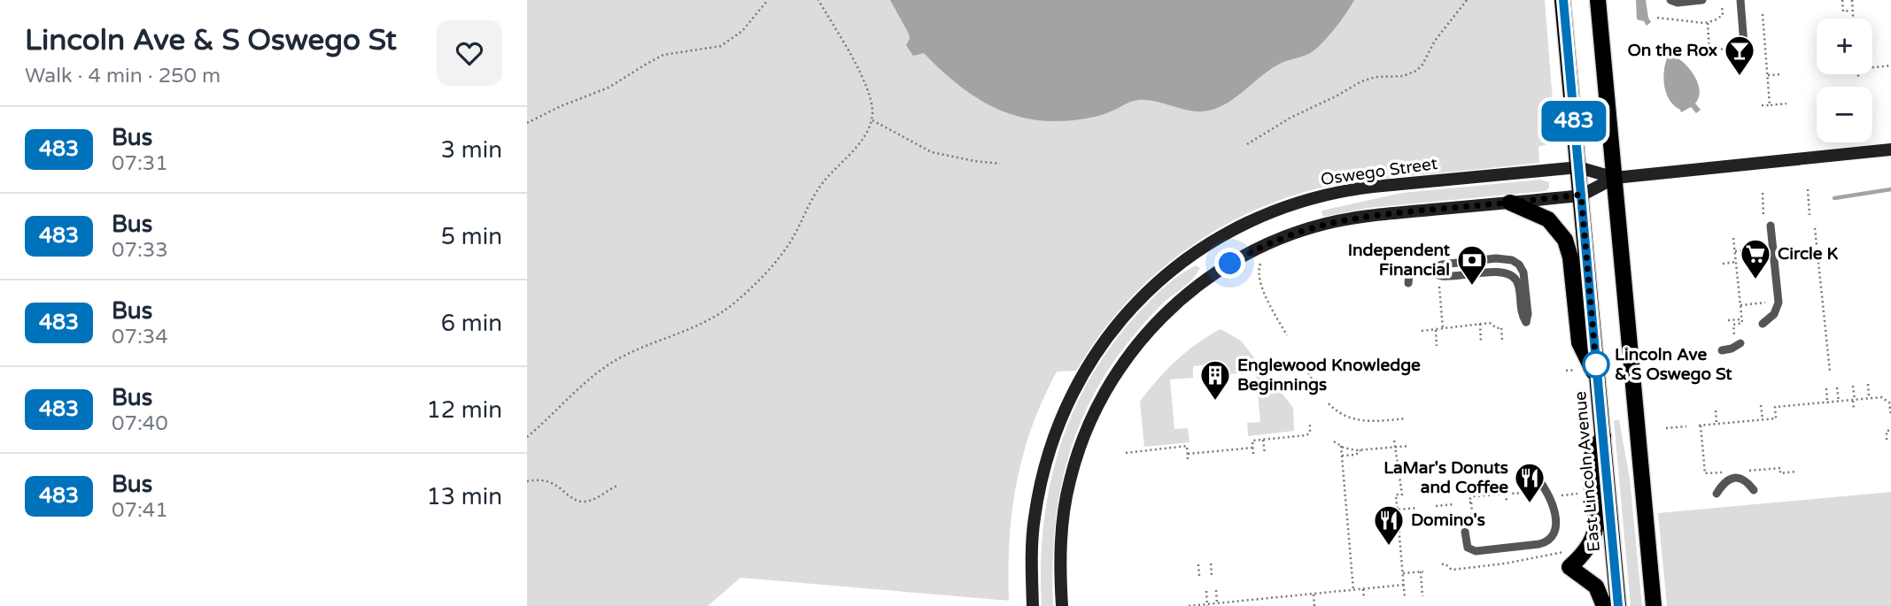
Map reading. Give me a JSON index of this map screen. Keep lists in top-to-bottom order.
{
  "streets": {
    "main road": ["Oswego Street", "East Lincoln Avenue"]
  },
  "crossings": [
    ["Oswego Street", "East Lincoln Avenue"]
  ],
  "places": {
    "bar": ["On the Rox"],
    "supermarket": ["Circle K"],
    "bank": ["Independent Financial"],
    "other": ["Lincoln Ave & S Oswego St"],
    "building": ["Englewood Knowledge Beginnings"],
    "restaurant": ["LaMar's Donuts and Coffee", "Domino's"]
  },
  "lines": ["bus line 483"],
  "page": {
    "heading": ["Lincoln Ave & S Oswego St", "Walk · 4 min · 250 m"],
    "on_map": "483",
    "map_buttons": ["+", "−"],
    "list": [
      {
        "mark": "483",
        "name": "Bus",
        "note": "07:31",
        "value": "3 min"
      },
      {
        "mark": "483",
        "name": "Bus",
        "note": "07:33",
        "value": "5 min"
      },
      {
        "mark": "483",
        "name": "Bus",
        "note": "07:34",
        "value": "6 min"
      },
      {
        "mark": "483",
        "name": "Bus",
        "note": "07:40",
        "value": "12 min"
      },
      {
        "mark": "483",
        "name": "Bus",
        "note": "07:41",
        "value": "13 min"
      }
    ]
  }
}
